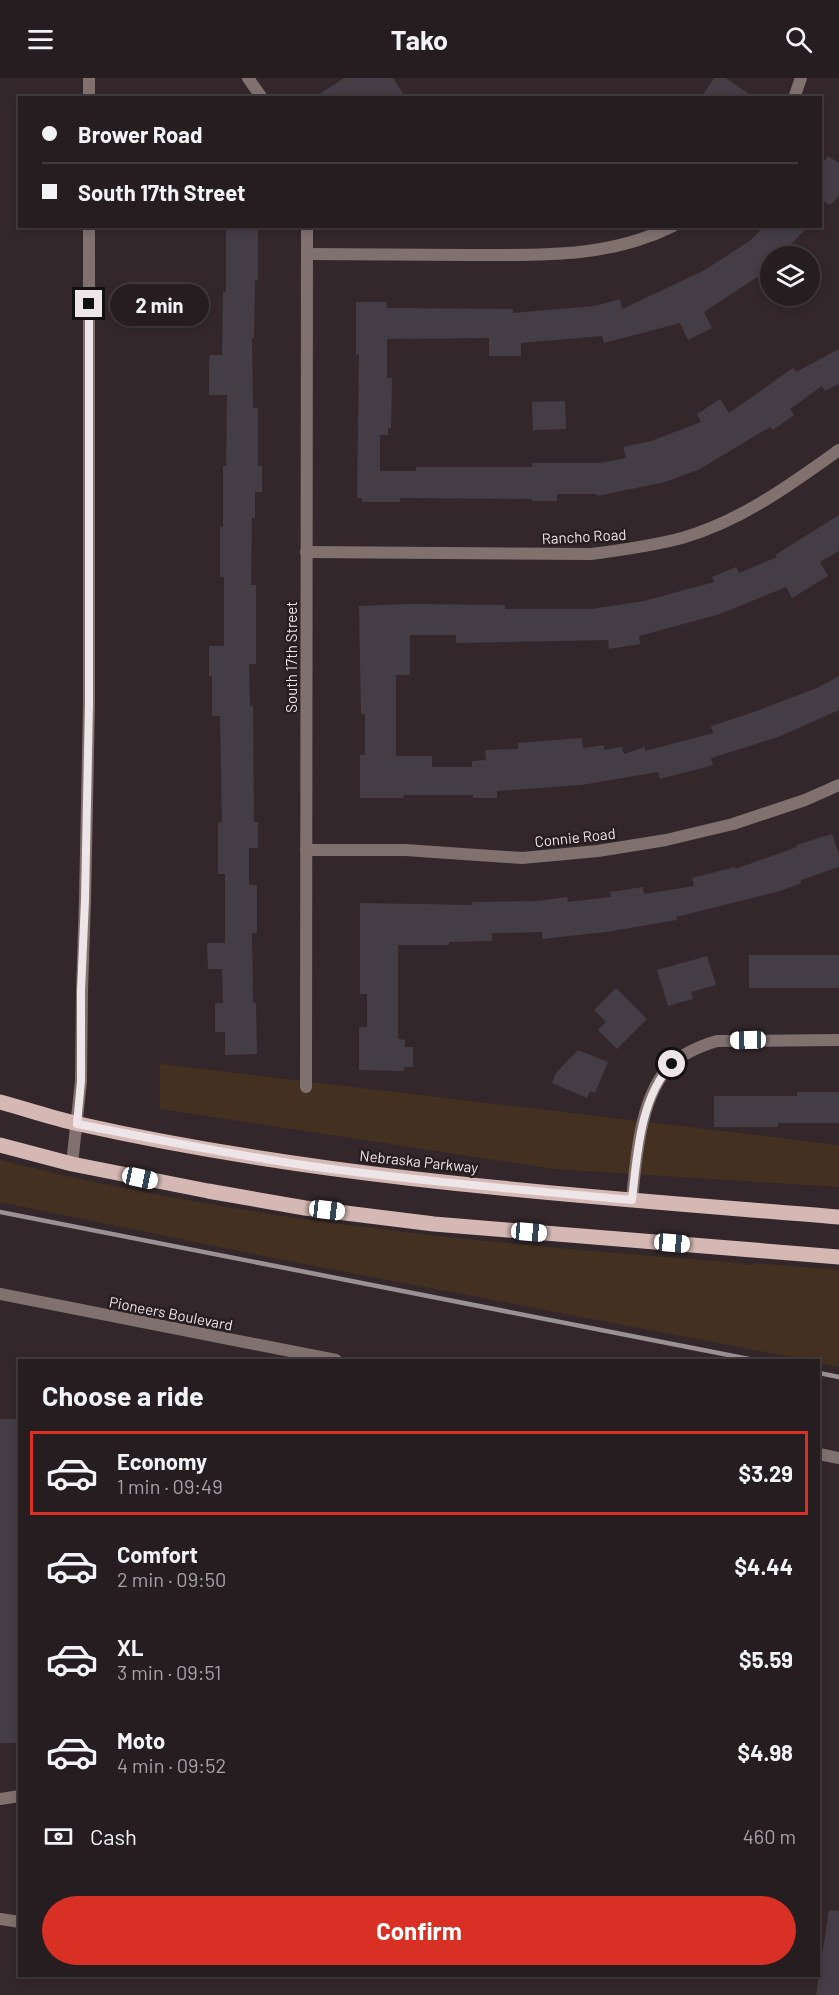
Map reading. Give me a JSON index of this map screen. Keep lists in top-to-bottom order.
{
  "streets": {
    "main road": ["Nebraska Parkway"],
    "street": [
      "Rancho Road",
      "South 17th Street",
      "Connie Road",
      "Pioneers Boulevard"
    ]
  },
  "crossings": [
    ["Rancho Road", "South 17th Street"],
    ["South 17th Street", "Connie Road"]
  ],
  "page": {
    "header": "Tako",
    "banner": ["Brower Road", "South 17th Street"],
    "bubble": "2 min",
    "heading": "Choose a ride",
    "list": [
      {
        "name": "Economy",
        "note": "1 min · 09:49",
        "value": "$3.29"
      },
      {
        "name": "Comfort",
        "note": "2 min · 09:50",
        "value": "$4.44"
      },
      {
        "name": "XL",
        "note": "3 min · 09:51",
        "value": "$5.59"
      },
      {
        "name": "Moto",
        "note": "4 min · 09:52",
        "value": "$4.98"
      }
    ],
    "pay": ["Cash", "460 m"],
    "buttons": "Confirm"
  }
}
